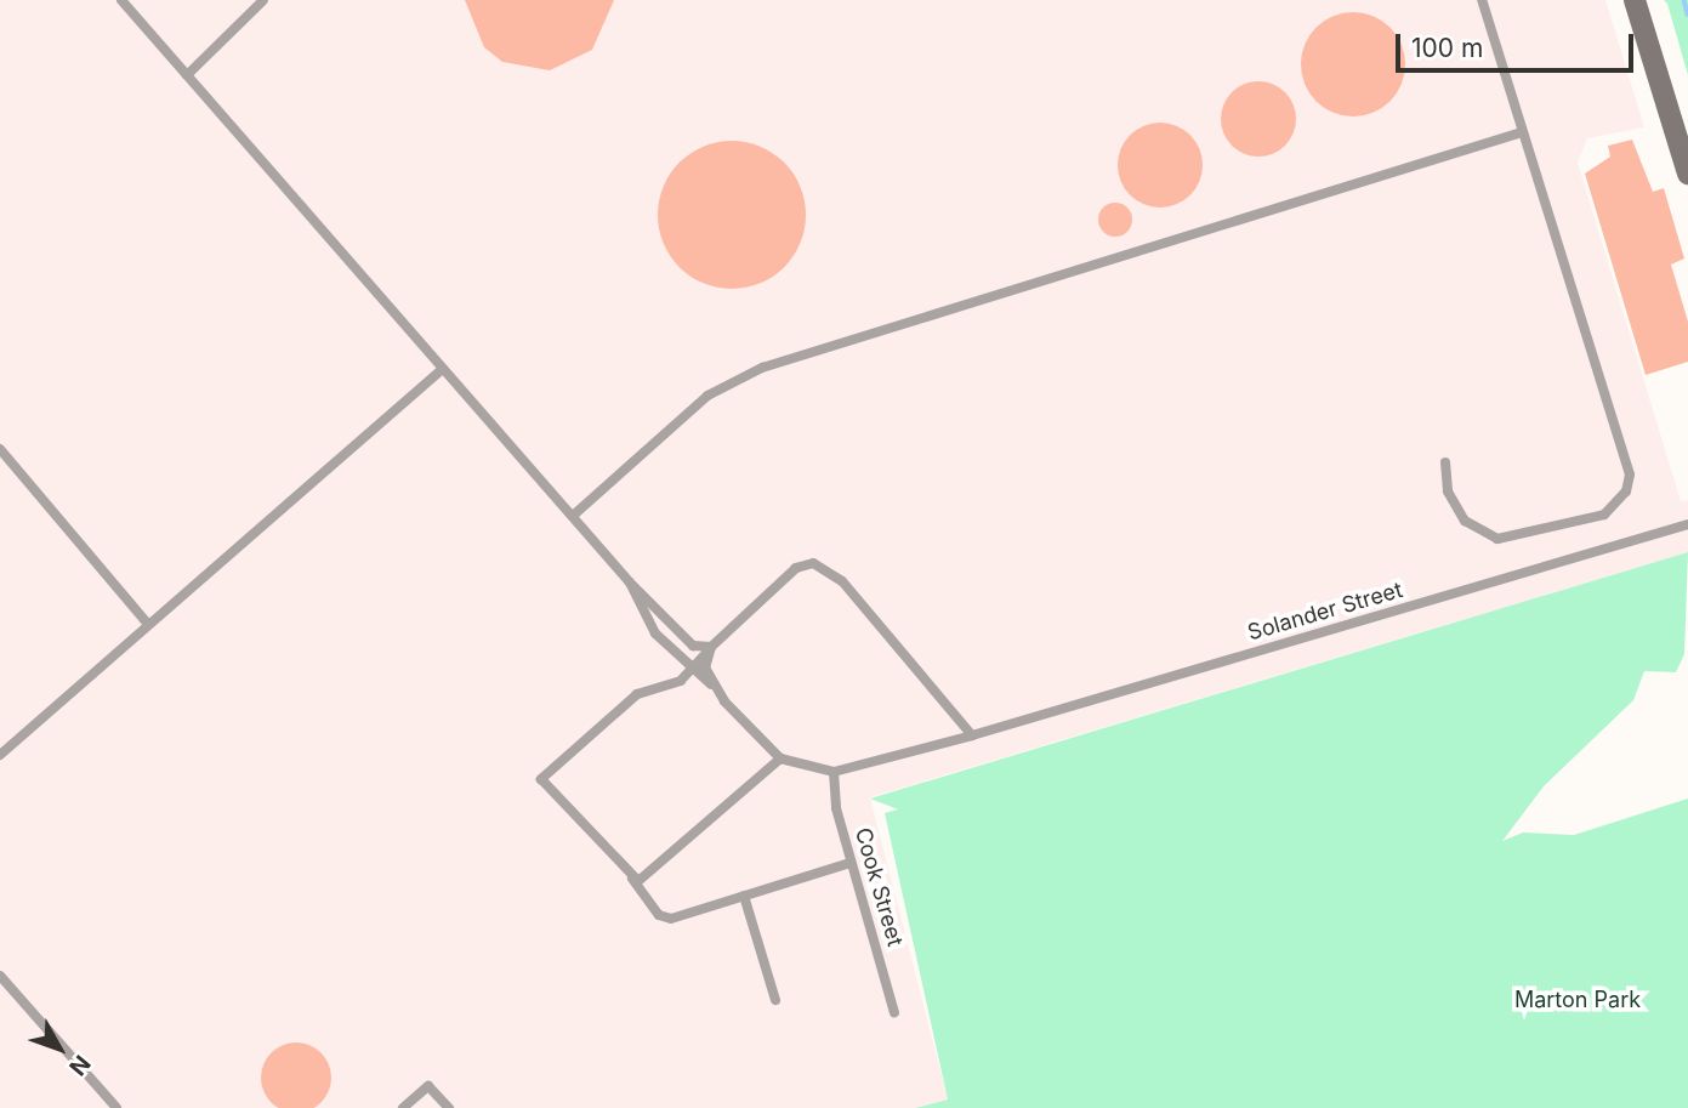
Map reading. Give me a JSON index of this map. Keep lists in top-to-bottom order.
{
  "streets": {
    "lane": ["Solander Street", "Cook Street"]
  },
  "crossings": [
    ["Solander Street", "Cook Street"]
  ],
  "parks": ["Marton Park"],
  "scale_bar": "100 m",
  "north": "bottom right"
}
